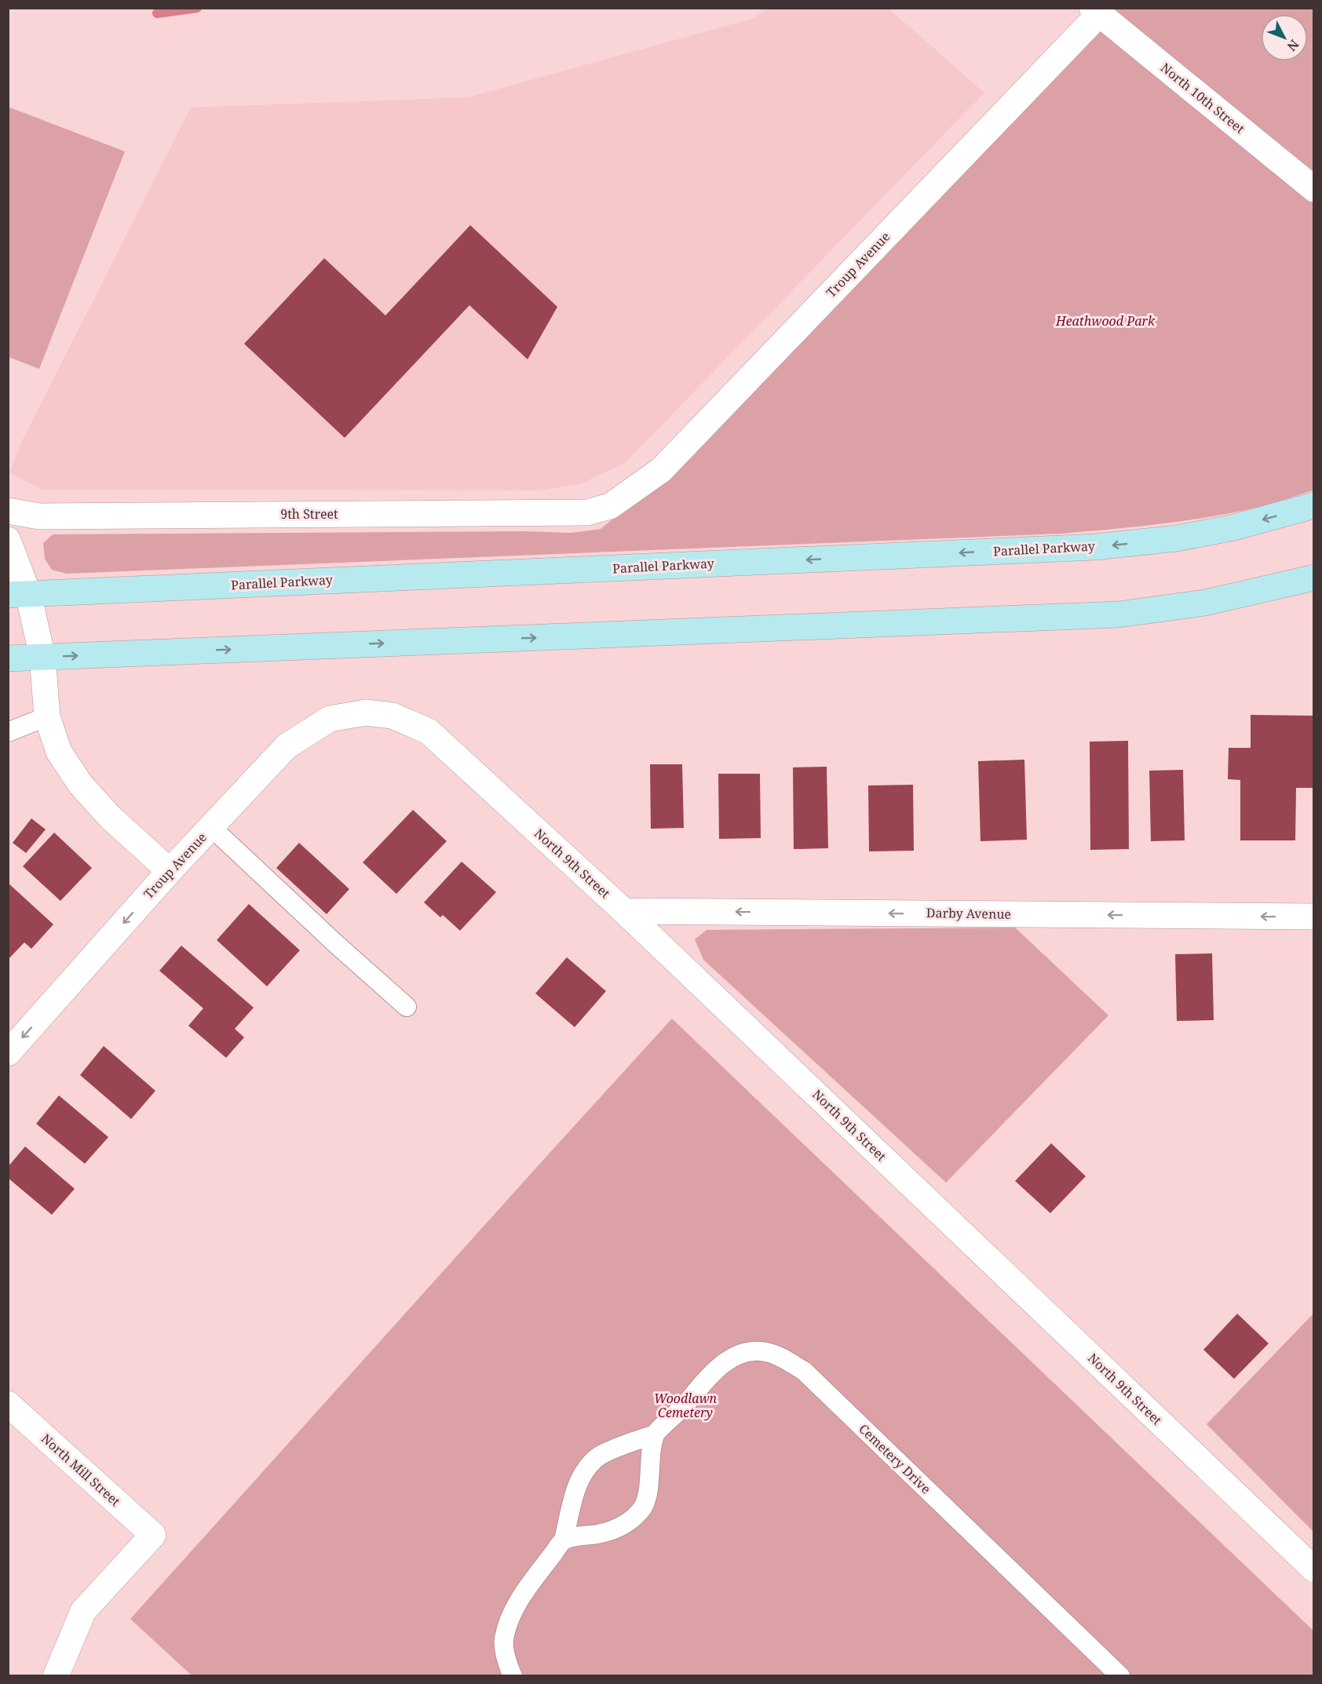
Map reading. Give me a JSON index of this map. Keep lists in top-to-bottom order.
{
  "streets": {
    "main road": ["Parallel Parkway"],
    "street": [
      "North 10th Street",
      "Troup Avenue",
      "9th Street",
      "North 9th Street",
      "Darby Avenue",
      "North Mill Street"
    ],
    "lane": ["Cemetery Drive"]
  },
  "crossings": [
    ["North 10th Street", "Troup Avenue"],
    ["Troup Avenue", "9th Street"],
    ["Troup Avenue", "North 9th Street"],
    ["North 9th Street", "Darby Avenue"]
  ],
  "one_way": ["Darby Avenue"],
  "parks": ["Heathwood Park", "Woodlawn Cemetery"],
  "north": "bottom right"
}
